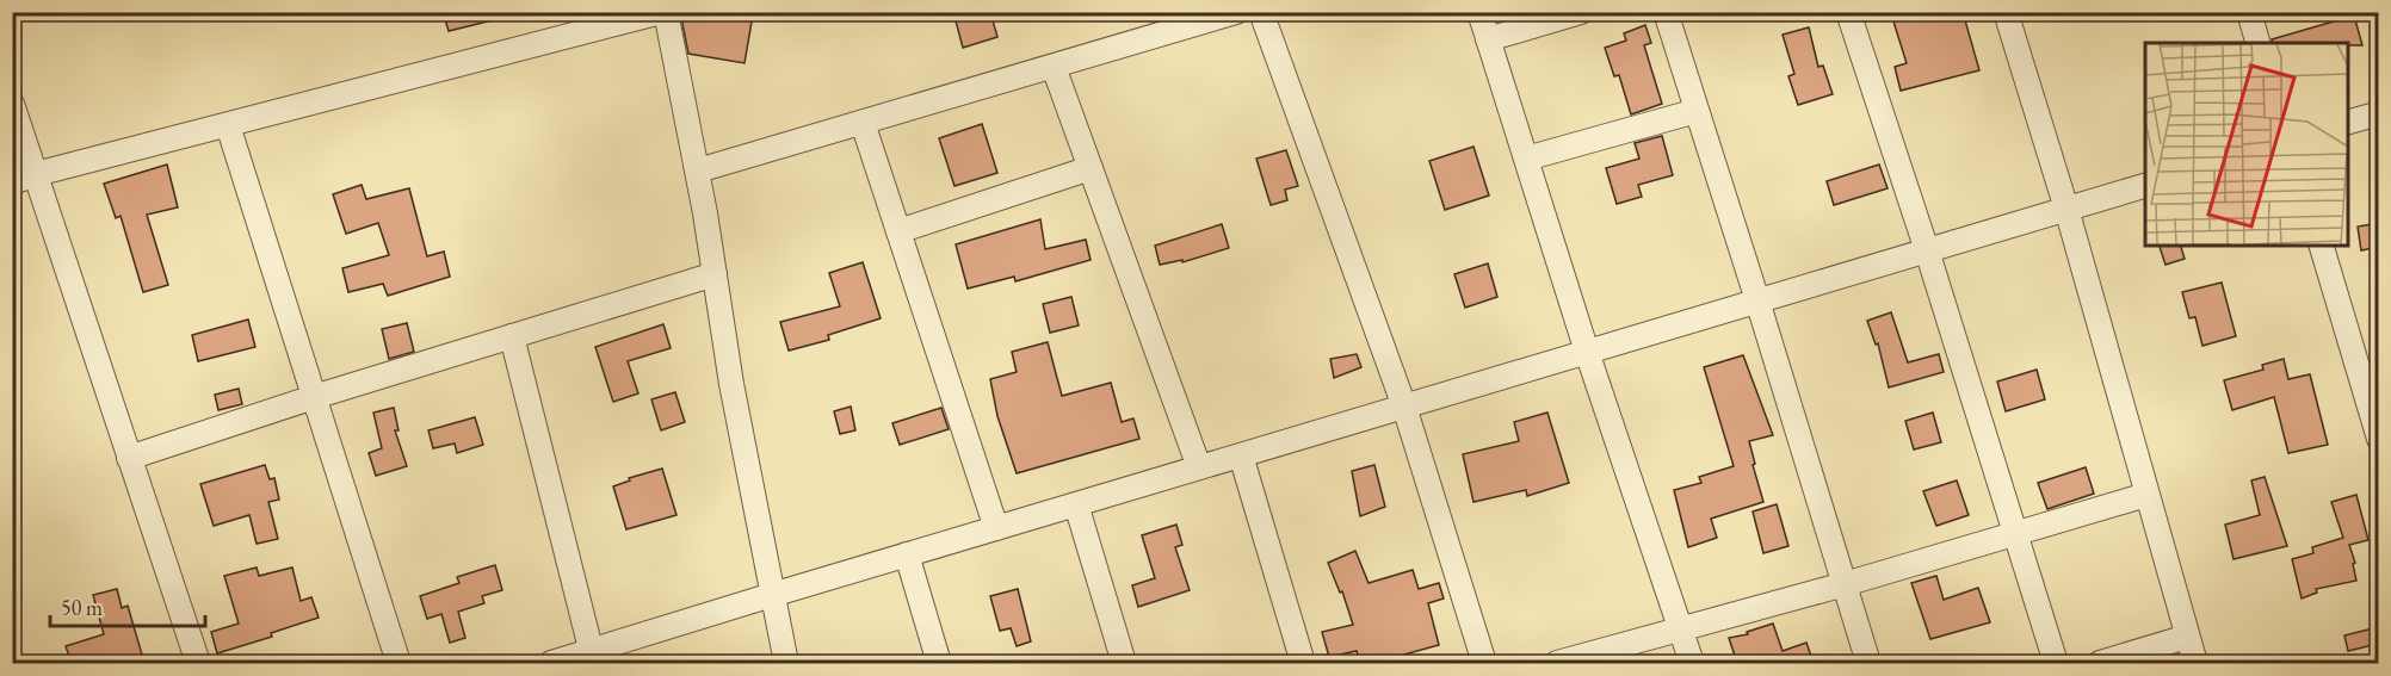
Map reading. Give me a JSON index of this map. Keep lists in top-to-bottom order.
{
  "scale_bar": "50 m"
}
